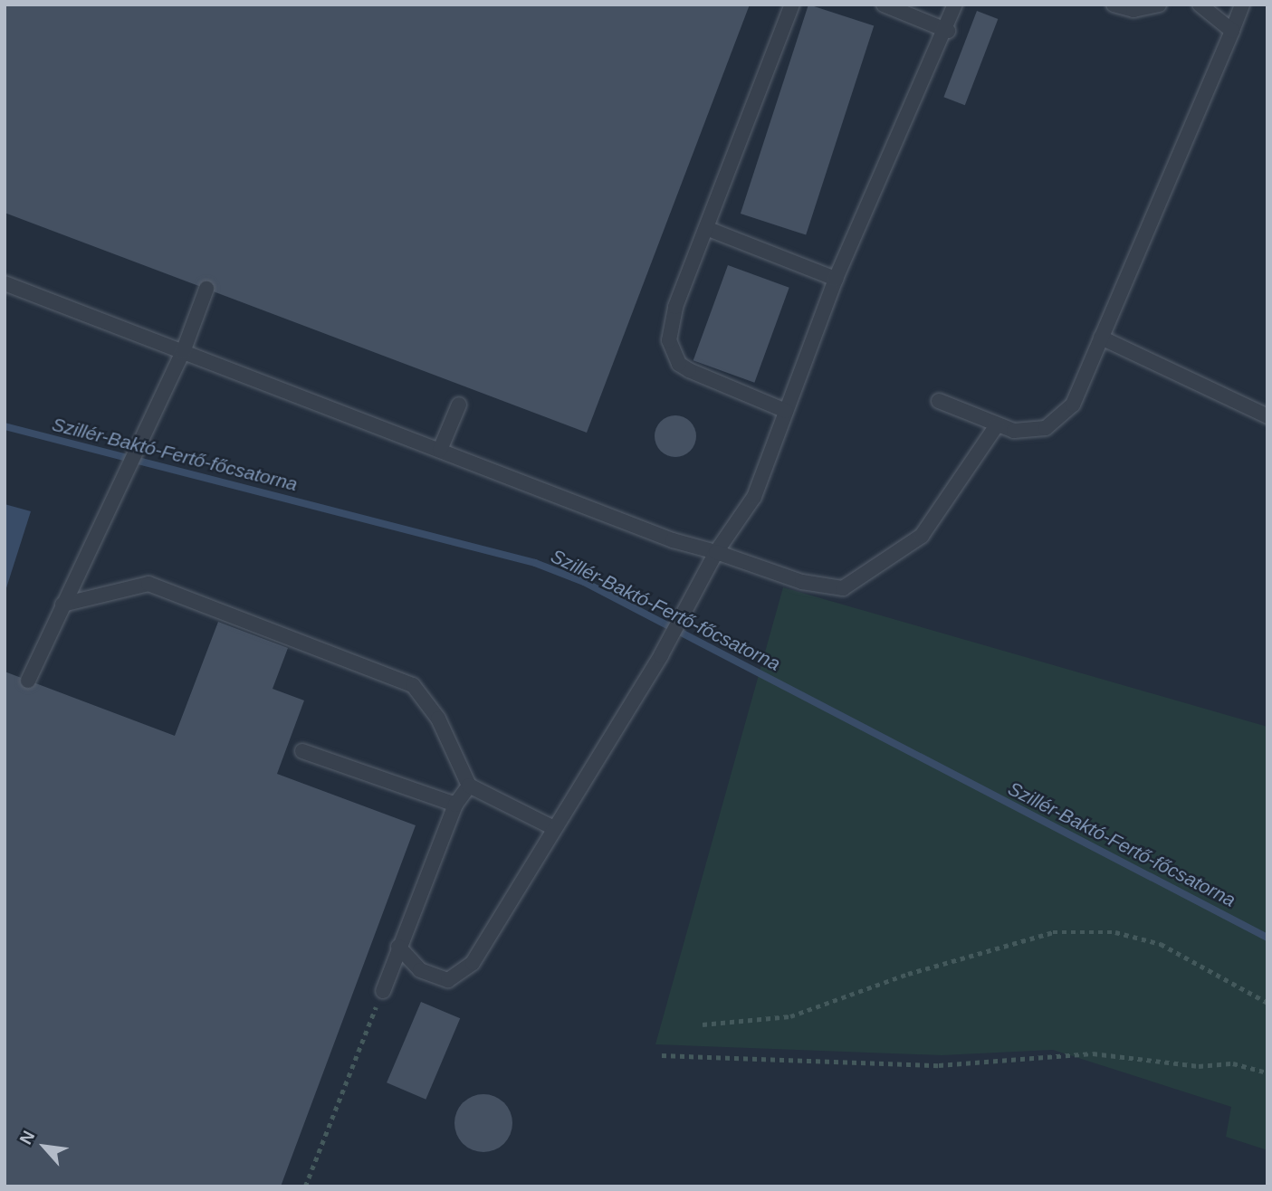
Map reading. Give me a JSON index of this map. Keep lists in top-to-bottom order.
{
  "water": ["Szillér-Baktó-Fertő-főcsatorna"],
  "north": "top left"
}
